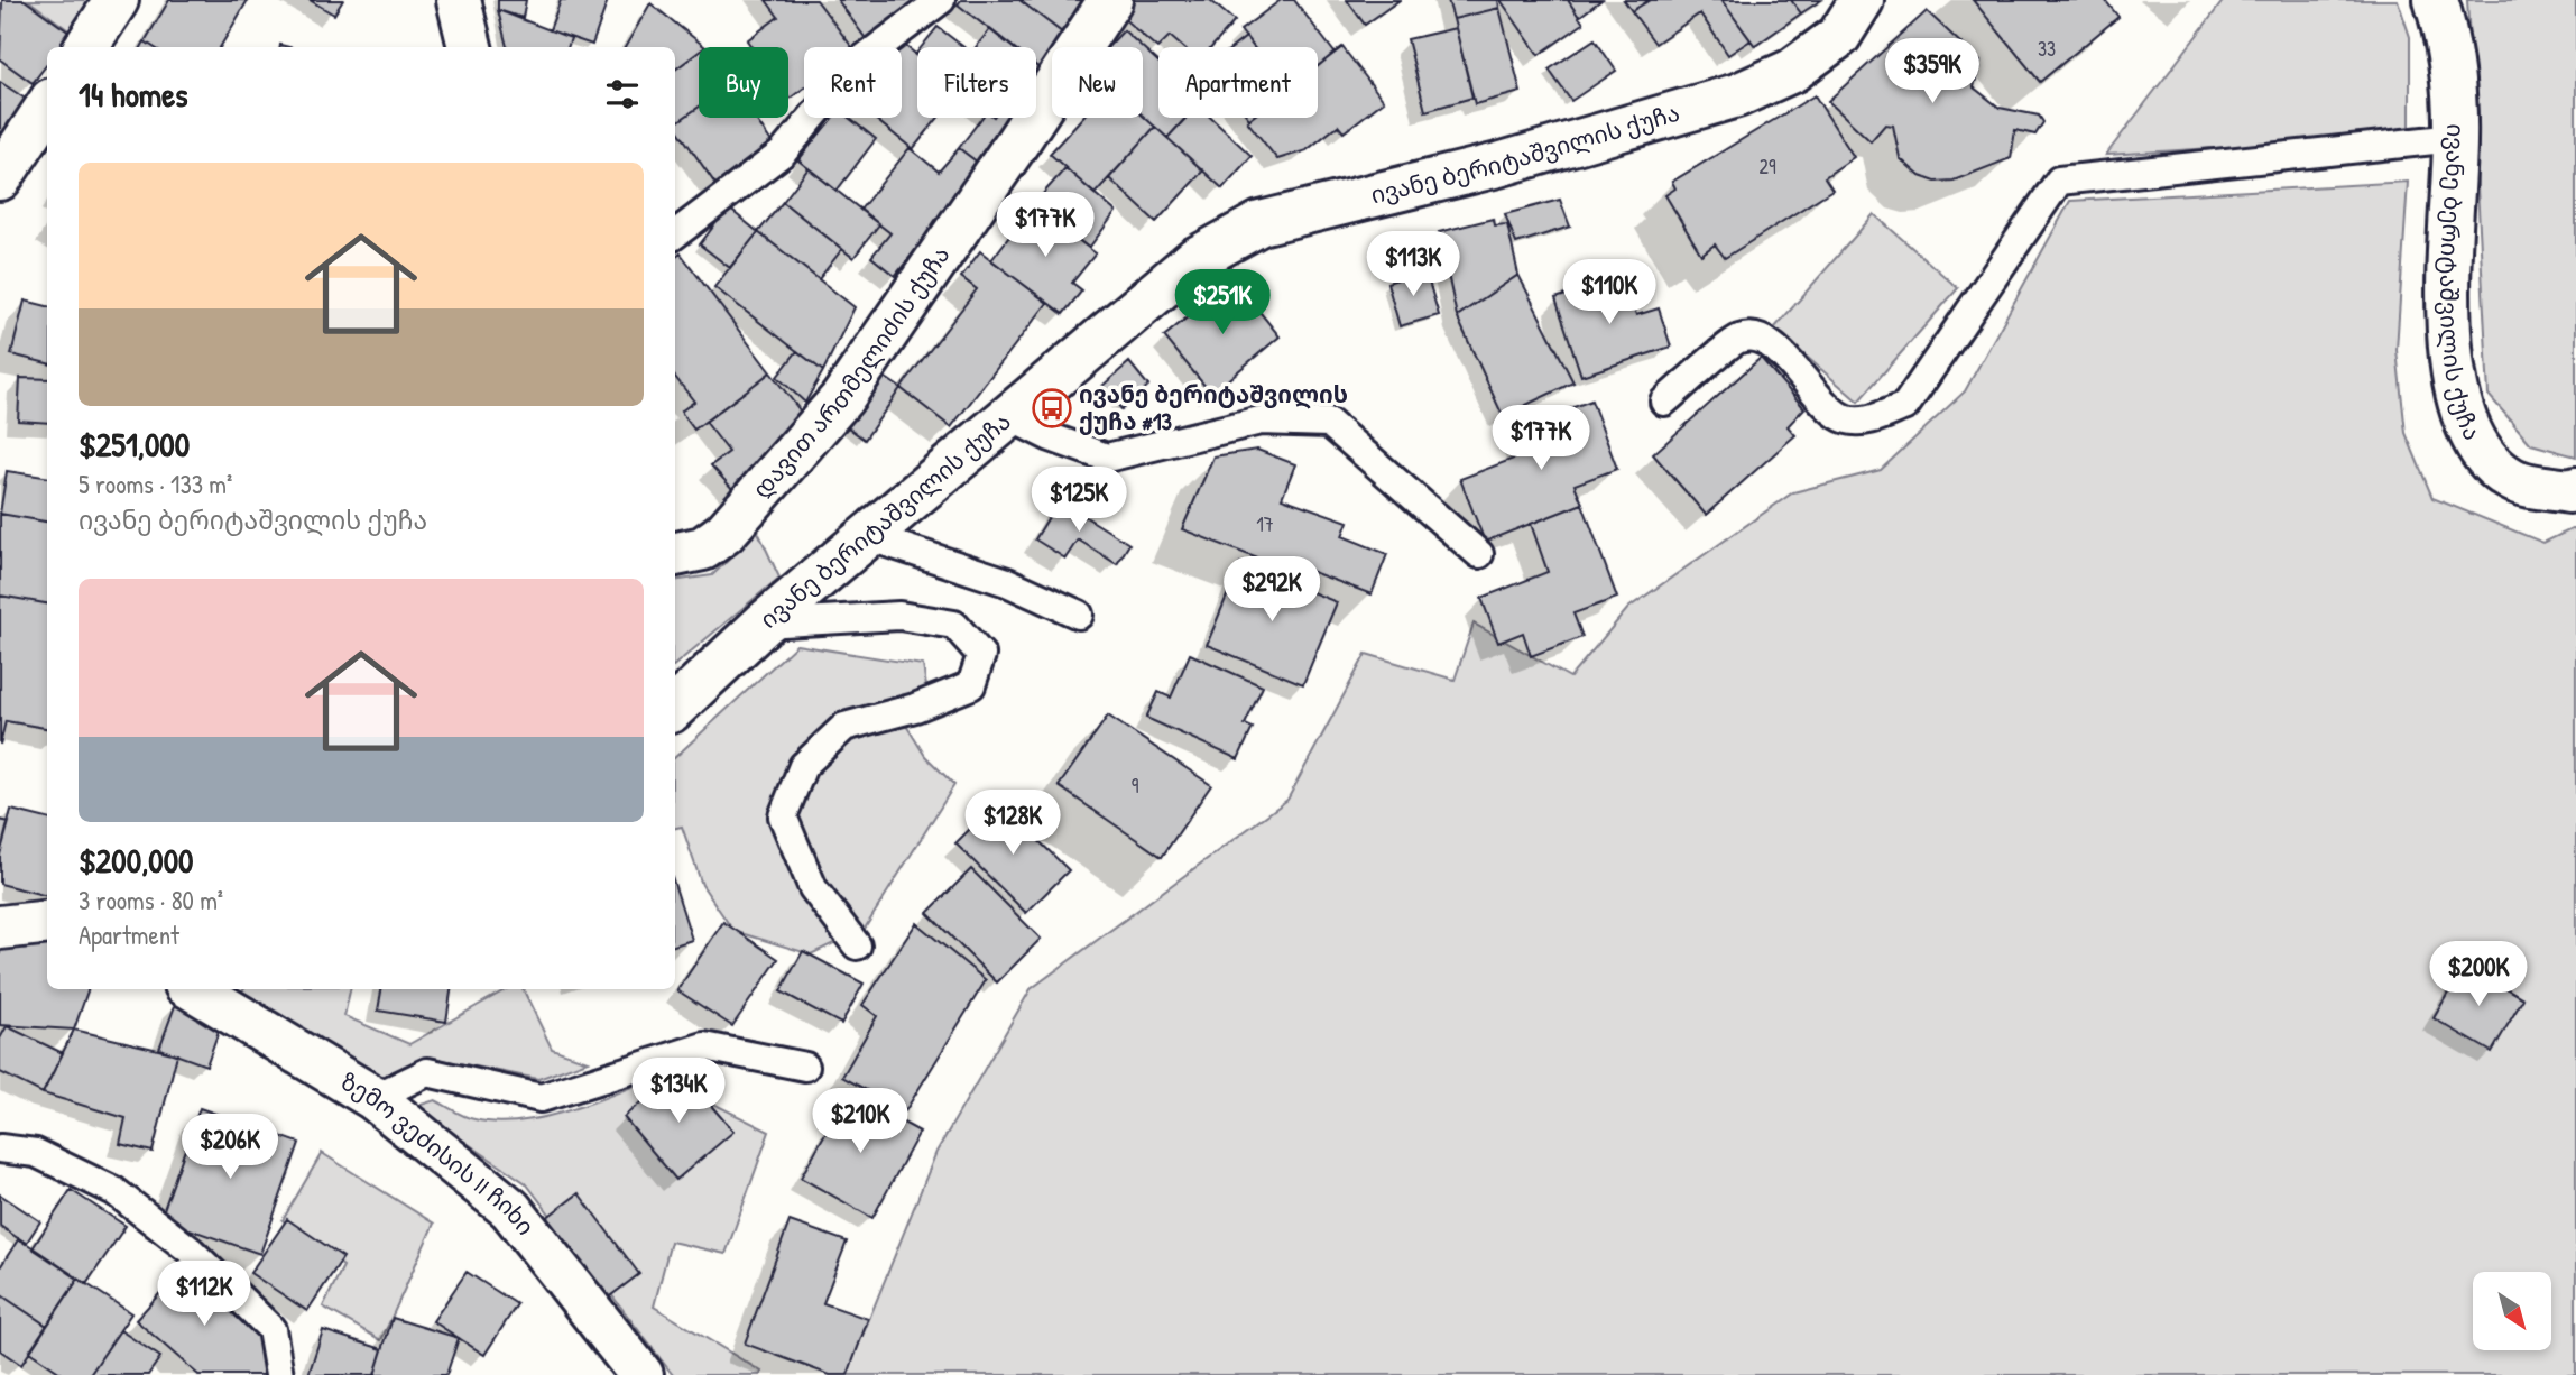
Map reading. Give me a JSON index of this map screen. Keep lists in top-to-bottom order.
{
  "streets": {
    "main road": ["ივანე ბერიტაშვილის ქუჩა", "დავით ართმელიძის ქუჩა", "ზემო ვეძისის II ჩიხი"]
  },
  "places": {
    "bus stop": ["ივანე ბერიტაშვილის ქუჩა #13"]
  },
  "house_numbers": [
    "33",
    "29",
    "17",
    "9"
  ],
  "north": "bottom right",
  "page": {
    "price": [
      "$359K",
      "$177K",
      "$113K",
      "$110K",
      "$251K",
      "$177K",
      "$125K",
      "$292K",
      "$128K",
      "$200K",
      "$134K",
      "$210K",
      "$206K",
      "$112K"
    ],
    "chip": [
      "Buy",
      "Rent",
      "Filters",
      "New",
      "Apartment"
    ],
    "heading": "14 homes",
    "list": [
      {
        "name": "$251,000",
        "note": "5 rooms · 133 m² · ივანე ბერიტაშვილის ქუჩა"
      },
      {
        "name": "$200,000",
        "note": "3 rooms · 80 m² · Apartment"
      }
    ]
  }
}
